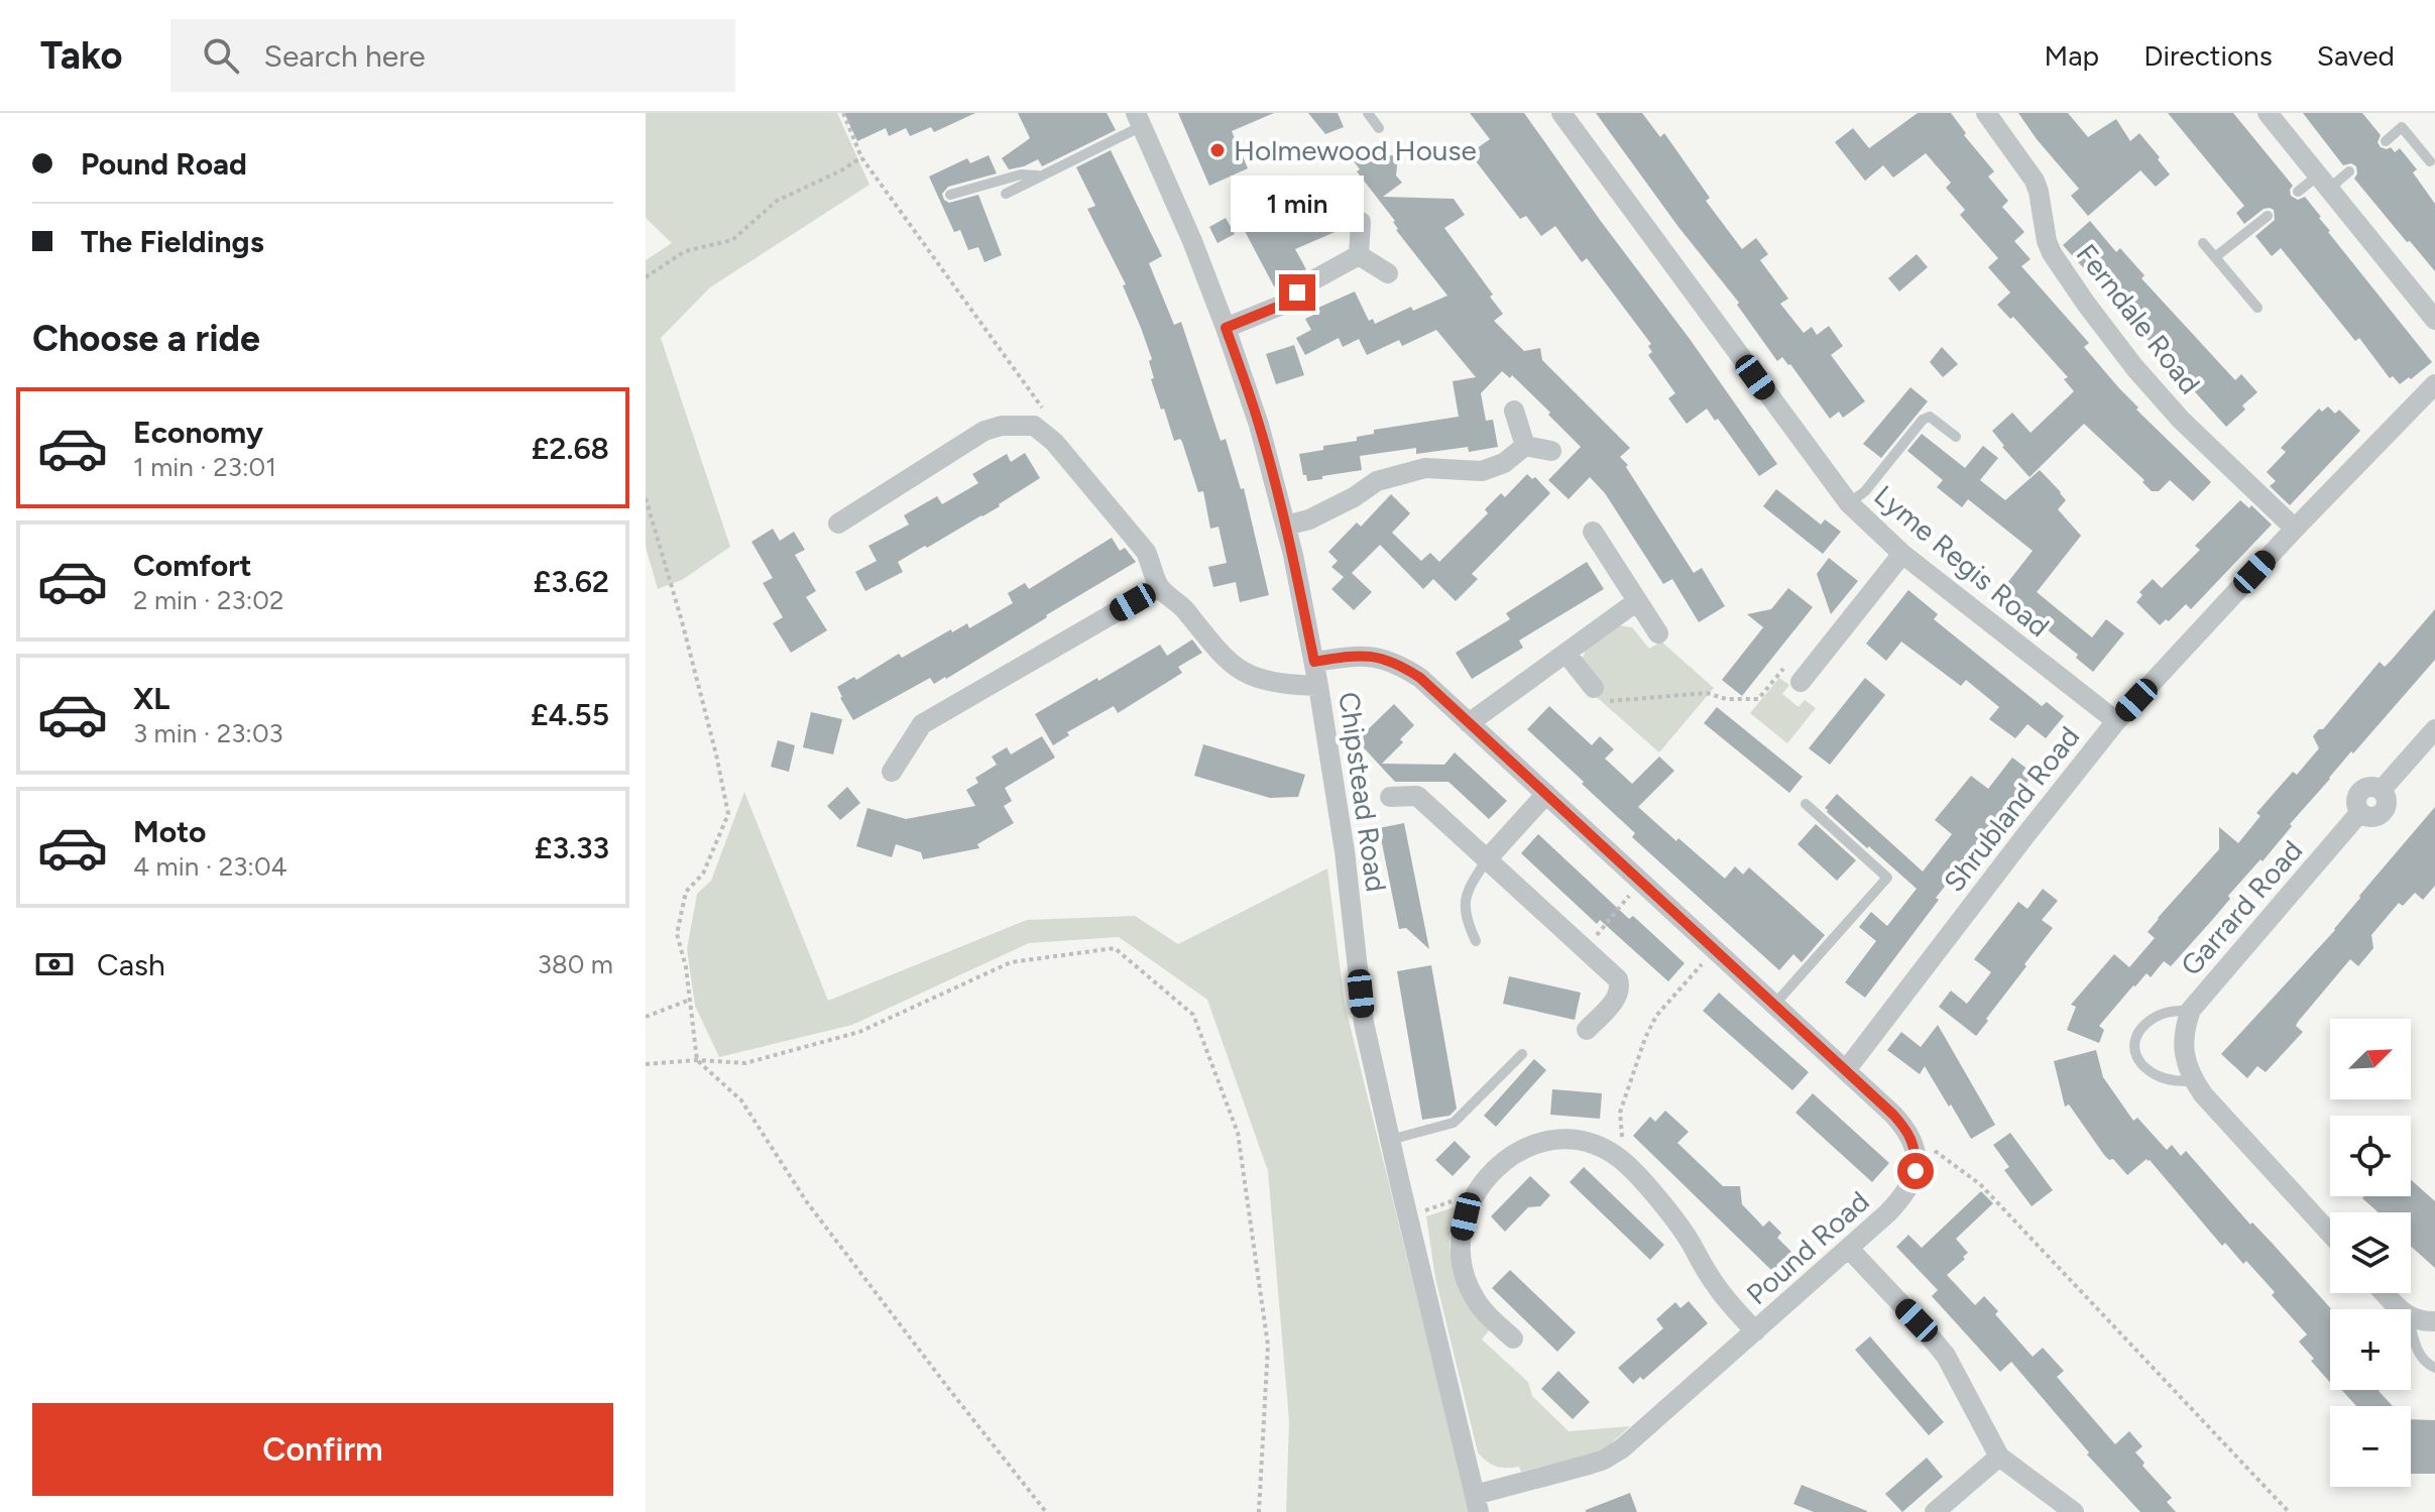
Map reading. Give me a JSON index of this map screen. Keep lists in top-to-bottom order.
{
  "streets": {
    "street": [
      "Ferndale Road",
      "Lyme Regis Road",
      "Chipstead Road",
      "Shrubland Road",
      "Garrard Road",
      "Pound Road"
    ]
  },
  "crossings": [
    ["Ferndale Road", "Shrubland Road"],
    ["Lyme Regis Road", "Shrubland Road"],
    ["Chipstead Road", "Pound Road"]
  ],
  "places": ["Holmewood House"],
  "north": "top right",
  "page": {
    "header": "Tako",
    "search": "Search here",
    "nav": ["Map", "Directions", "Saved"],
    "banner": ["Pound Road", "The Fieldings"],
    "bubble": "1 min",
    "heading": "Choose a ride",
    "list": [
      {
        "name": "Economy",
        "note": "1 min · 23:01",
        "value": "£2.68"
      },
      {
        "name": "Comfort",
        "note": "2 min · 23:02",
        "value": "£3.62"
      },
      {
        "name": "XL",
        "note": "3 min · 23:03",
        "value": "£4.55"
      },
      {
        "name": "Moto",
        "note": "4 min · 23:04",
        "value": "£3.33"
      }
    ],
    "pay": ["Cash", "380 m"],
    "map_buttons": ["+", "−"],
    "buttons": "Confirm"
  }
}
